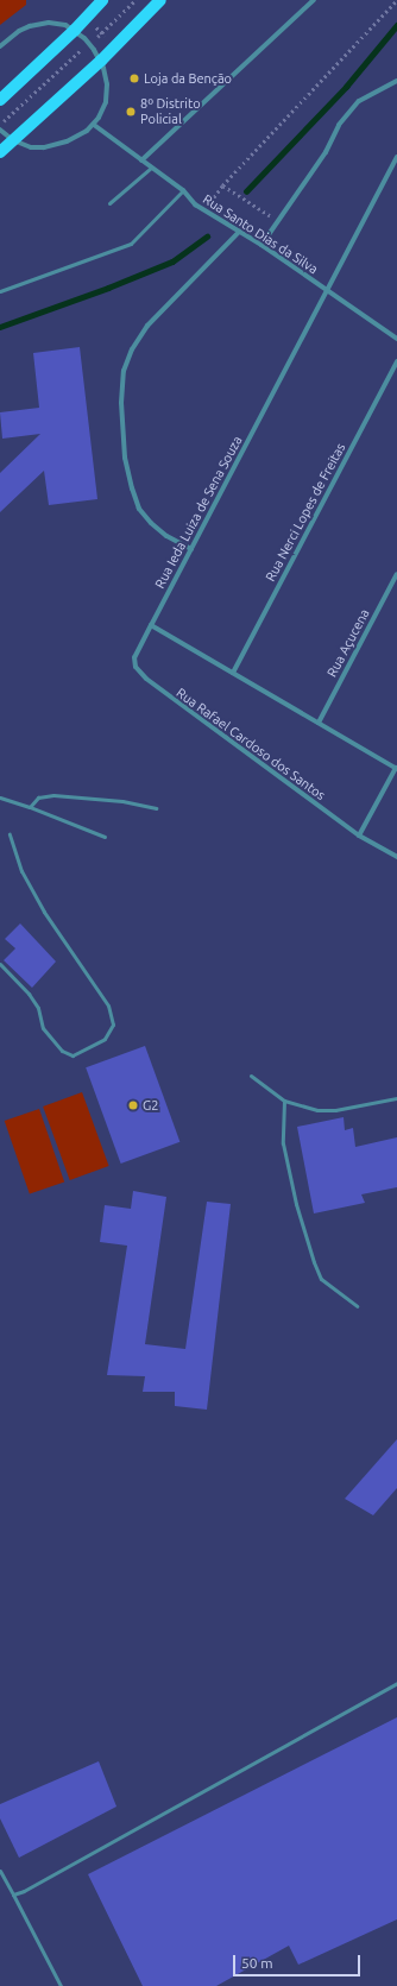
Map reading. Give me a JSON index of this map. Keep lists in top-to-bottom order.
{
  "streets": {
    "street": [
      "Rua Santo Dias da Silva",
      "Rua Ieda Luiza de Sena Souza",
      "Rua Nerci Lopes de Freitas",
      "Rua Açucena",
      "Rua Rafael Cardoso dos Santos"
    ]
  },
  "crossings": [
    ["Rua Santo Dias da Silva", "Rua Ieda Luiza de Sena Souza"],
    ["Rua Ieda Luiza de Sena Souza", "Rua Rafael Cardoso dos Santos"]
  ],
  "places": ["Loja da Benção", "8º Distrito Policial", "G2"],
  "scale_bar": "50 m"
}
